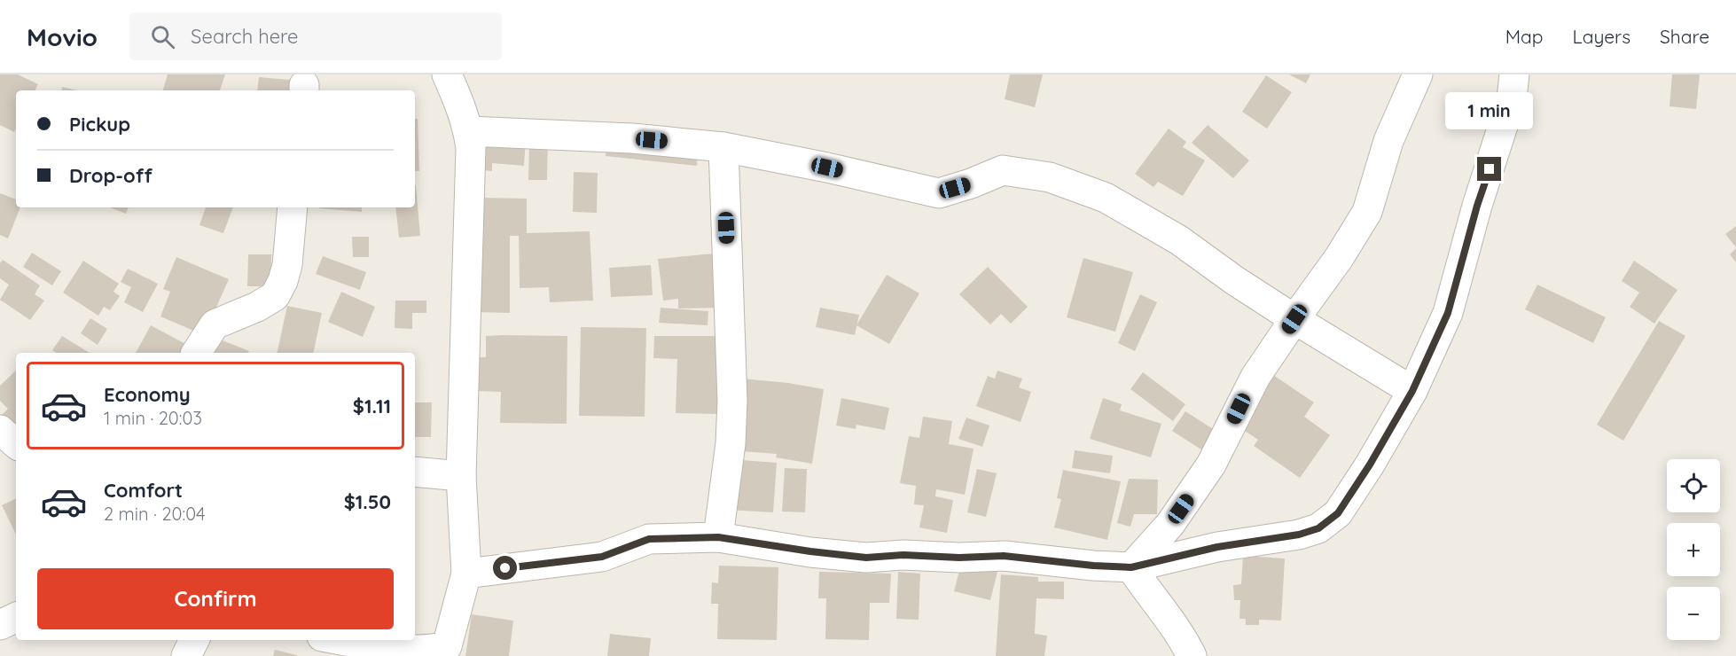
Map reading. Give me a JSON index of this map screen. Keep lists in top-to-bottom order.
{
  "page": {
    "header": "Movio",
    "search": "Search here",
    "nav": ["Map", "Layers", "Share"],
    "banner": ["Pickup", "Drop-off"],
    "bubble": "1 min",
    "list": [
      {
        "name": "Economy",
        "note": "1 min · 20:03",
        "value": "$1.11"
      },
      {
        "name": "Comfort",
        "note": "2 min · 20:04",
        "value": "$1.50"
      }
    ],
    "map_buttons": ["+", "−"],
    "buttons": "Confirm"
  }
}
